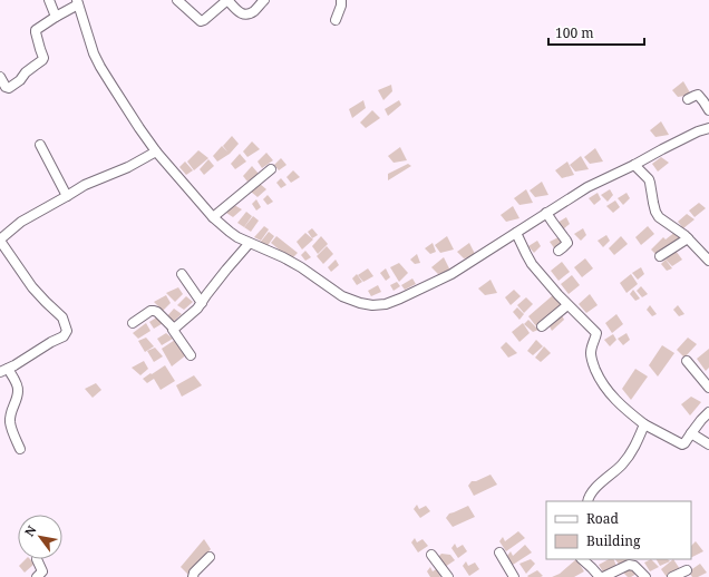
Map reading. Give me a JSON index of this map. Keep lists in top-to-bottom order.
{
  "legend": ["Road", "Building"],
  "scale_bar": "100 m",
  "north": "top left"
}
